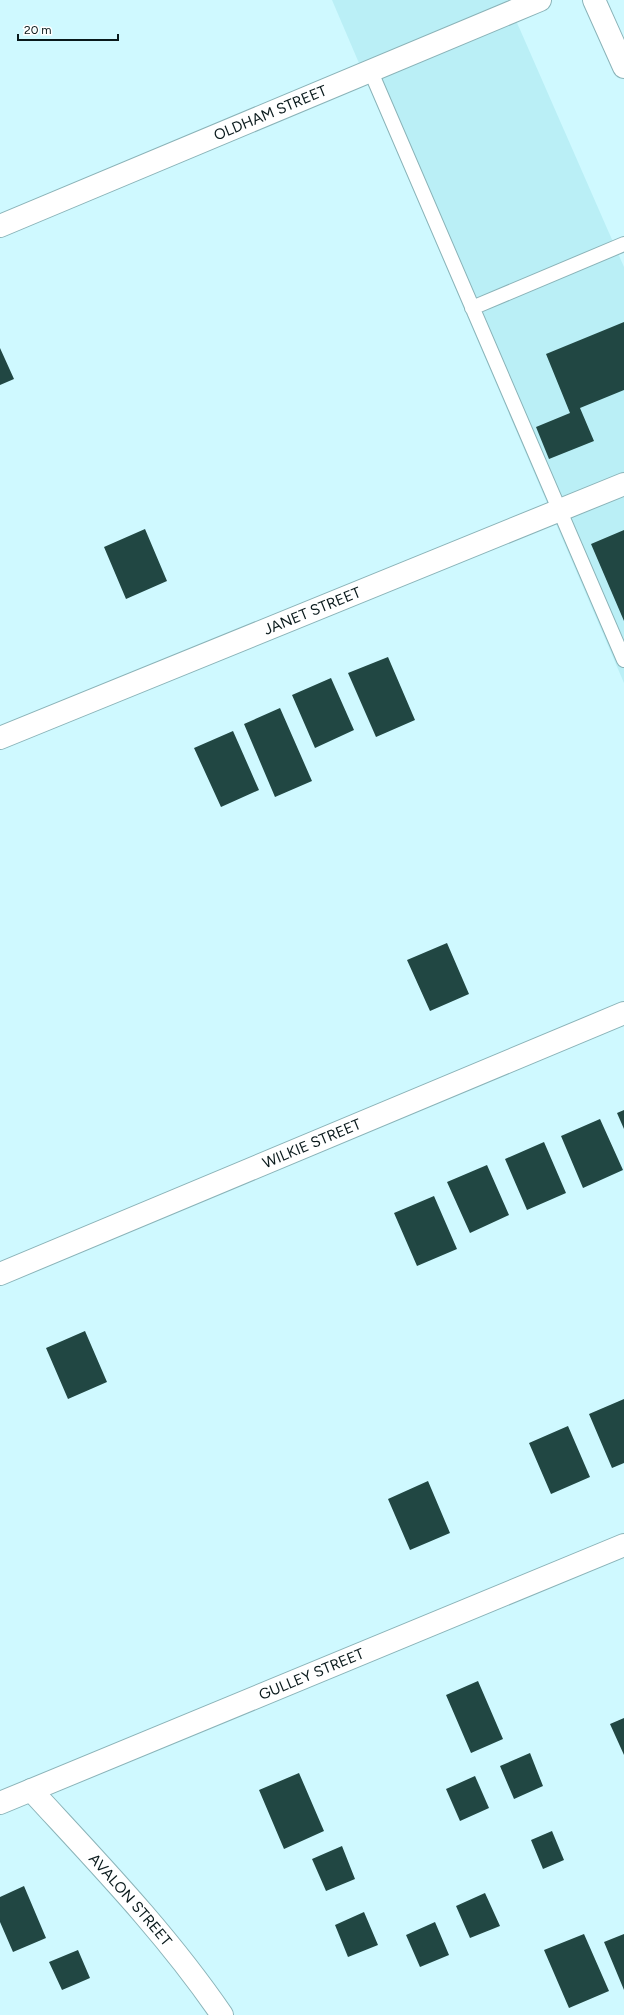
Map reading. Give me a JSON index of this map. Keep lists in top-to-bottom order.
{
  "streets": {
    "street": [
      "OLDHAM STREET",
      "JANET STREET",
      "WILKIE STREET",
      "GULLEY STREET",
      "AVALON STREET"
    ]
  },
  "crossings": [
    ["GULLEY STREET", "AVALON STREET"]
  ],
  "scale_bar": "20 m"
}
